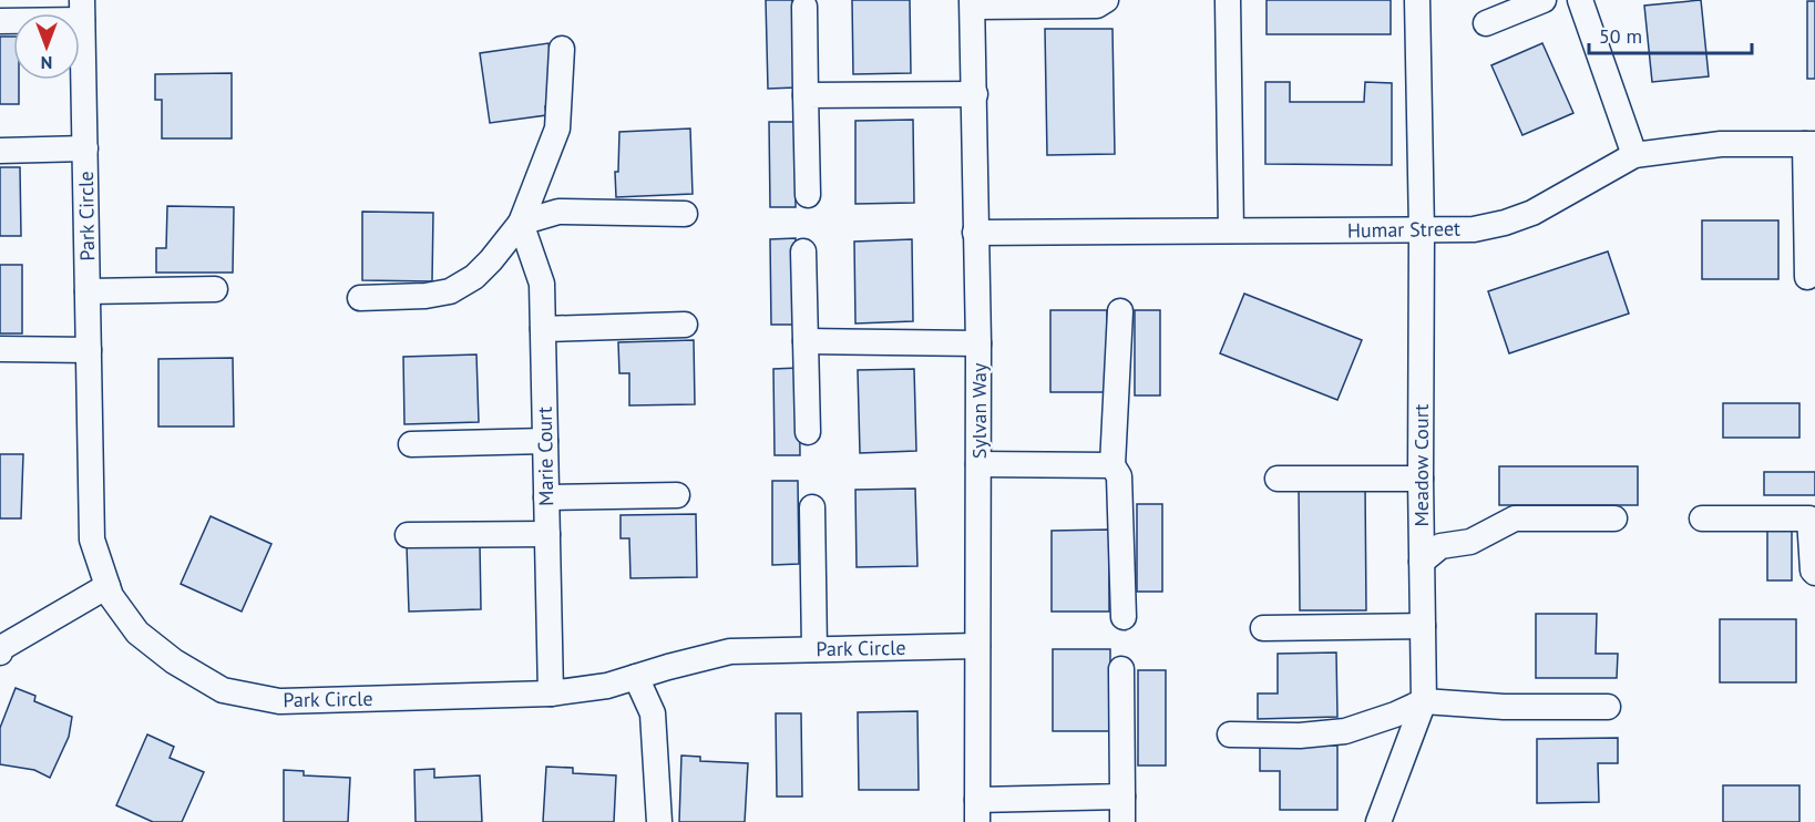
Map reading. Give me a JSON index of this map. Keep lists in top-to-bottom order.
{
  "streets": {
    "street": [
      "Park Circle",
      "Humar Street",
      "Sylvan Way",
      "Marie Court",
      "Meadow Court"
    ]
  },
  "crossings": [
    ["Park Circle", "Sylvan Way"],
    ["Park Circle", "Marie Court"],
    ["Humar Street", "Sylvan Way"],
    ["Humar Street", "Meadow Court"]
  ],
  "scale_bar": "50 m",
  "north": "bottom"
}
